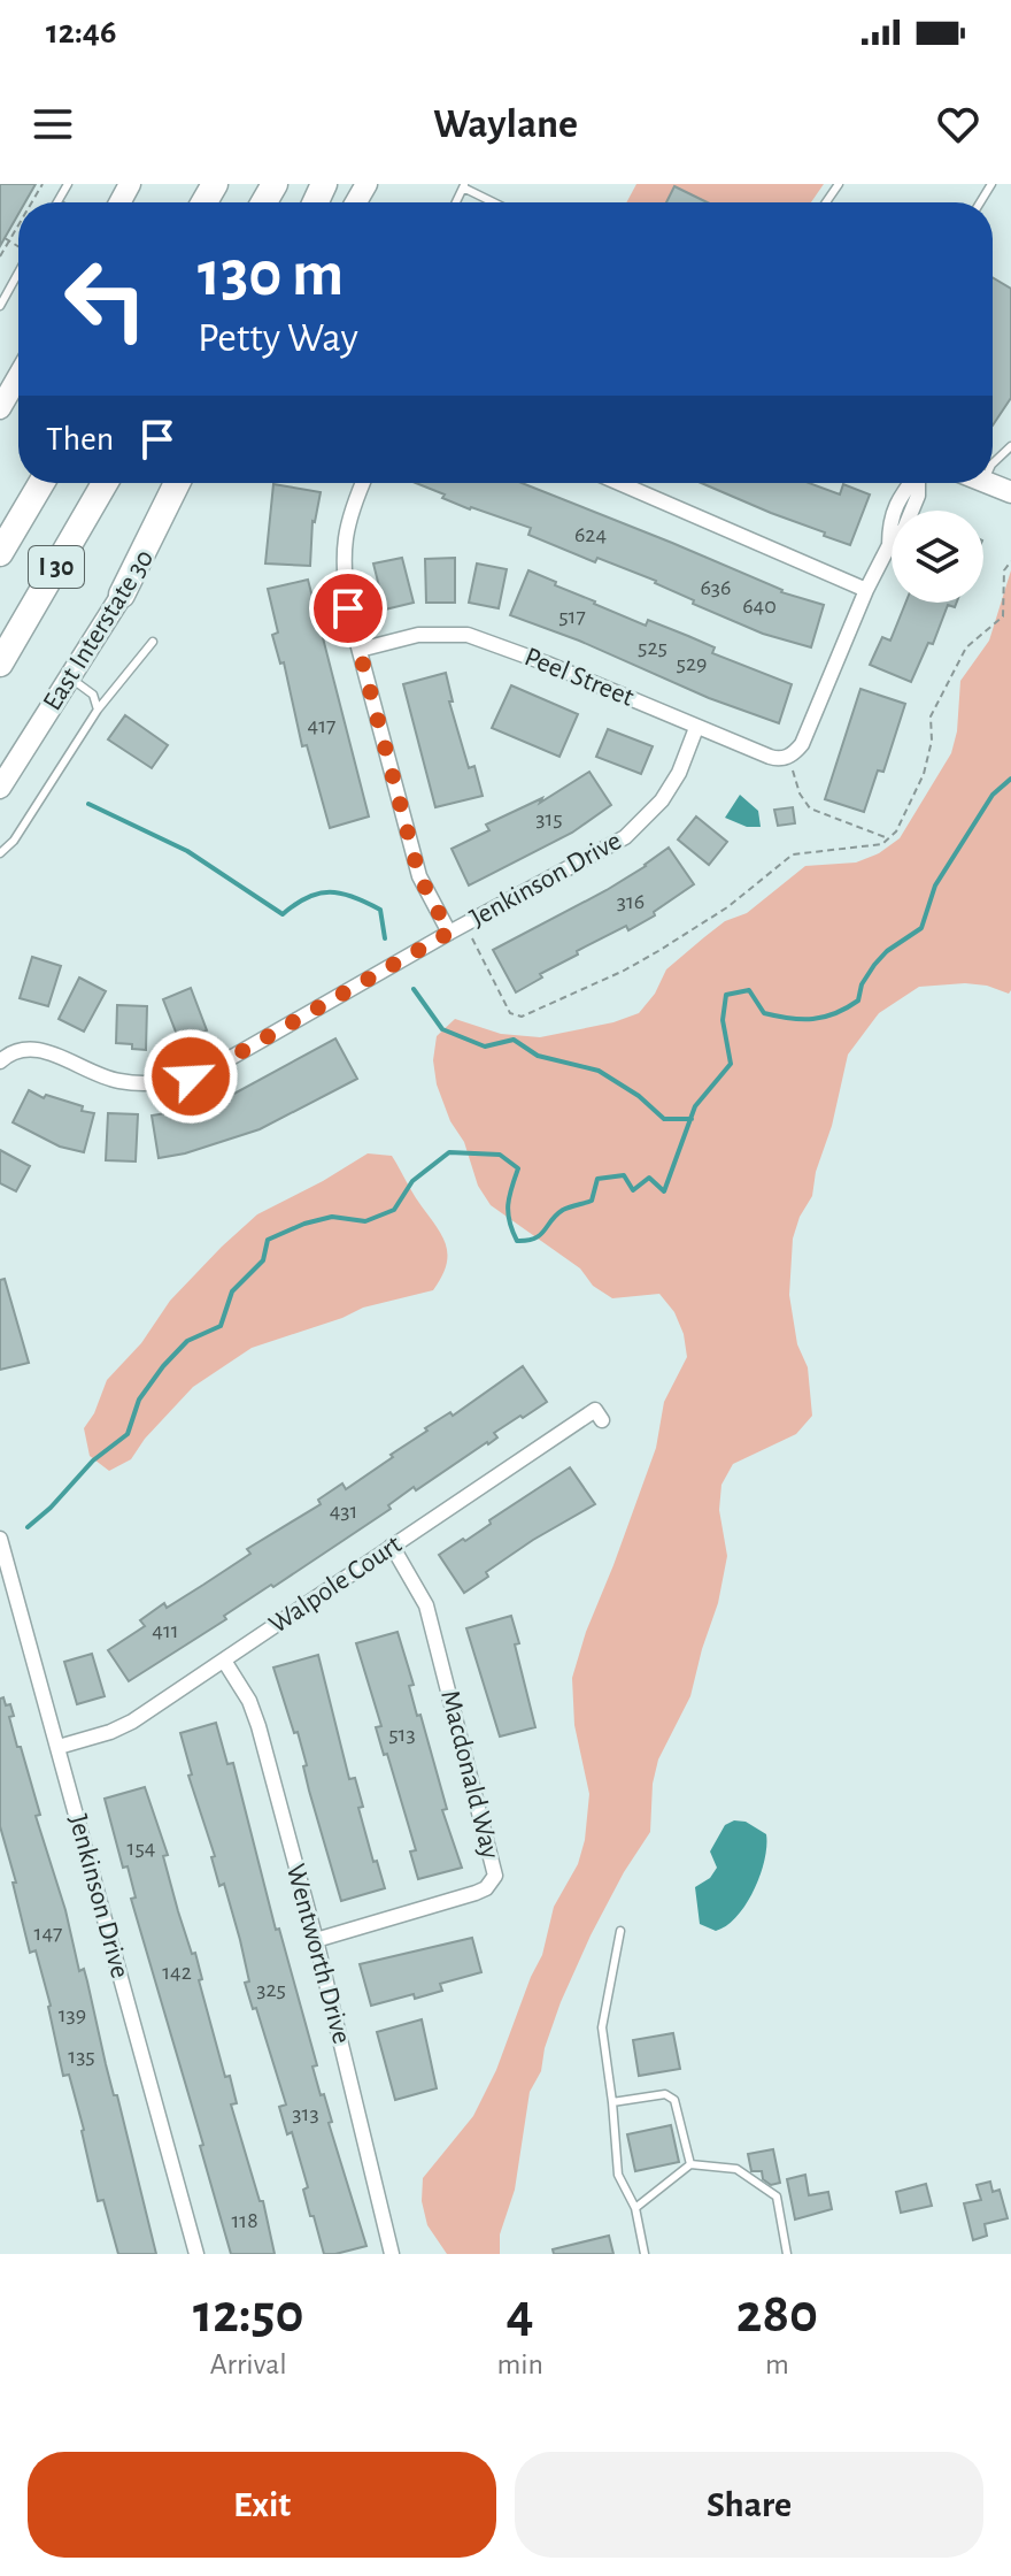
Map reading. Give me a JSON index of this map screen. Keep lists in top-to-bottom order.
{
  "streets": {
    "highway": ["I 30"],
    "main road": ["East Interstate 30"],
    "street": [
      "Peel Street",
      "Jenkinson Drive",
      "Walpole Court",
      "Macdonald Way",
      "Wentworth Drive"
    ]
  },
  "crossings": [
    ["Peel Street", "Jenkinson Drive"],
    ["Jenkinson Drive", "Walpole Court"],
    ["Walpole Court", "Macdonald Way"],
    ["Walpole Court", "Wentworth Drive"],
    ["Macdonald Way", "Wentworth Drive"]
  ],
  "house_numbers": [
    "624",
    "636",
    "640",
    "517",
    "525",
    "529",
    "417",
    "315",
    "316",
    "431",
    "411",
    "513",
    "154",
    "147",
    "142",
    "325",
    "139",
    "135",
    "313",
    "118"
  ],
  "page": {
    "status": "12:46",
    "header": "Waylane",
    "turn": ["130 m", "Petty Way"],
    "then": "Then",
    "eta": [
      "12:50",
      "Arrival",
      "4",
      "min",
      "280",
      "m"
    ],
    "buttons": ["Exit", "Share"]
  }
}
